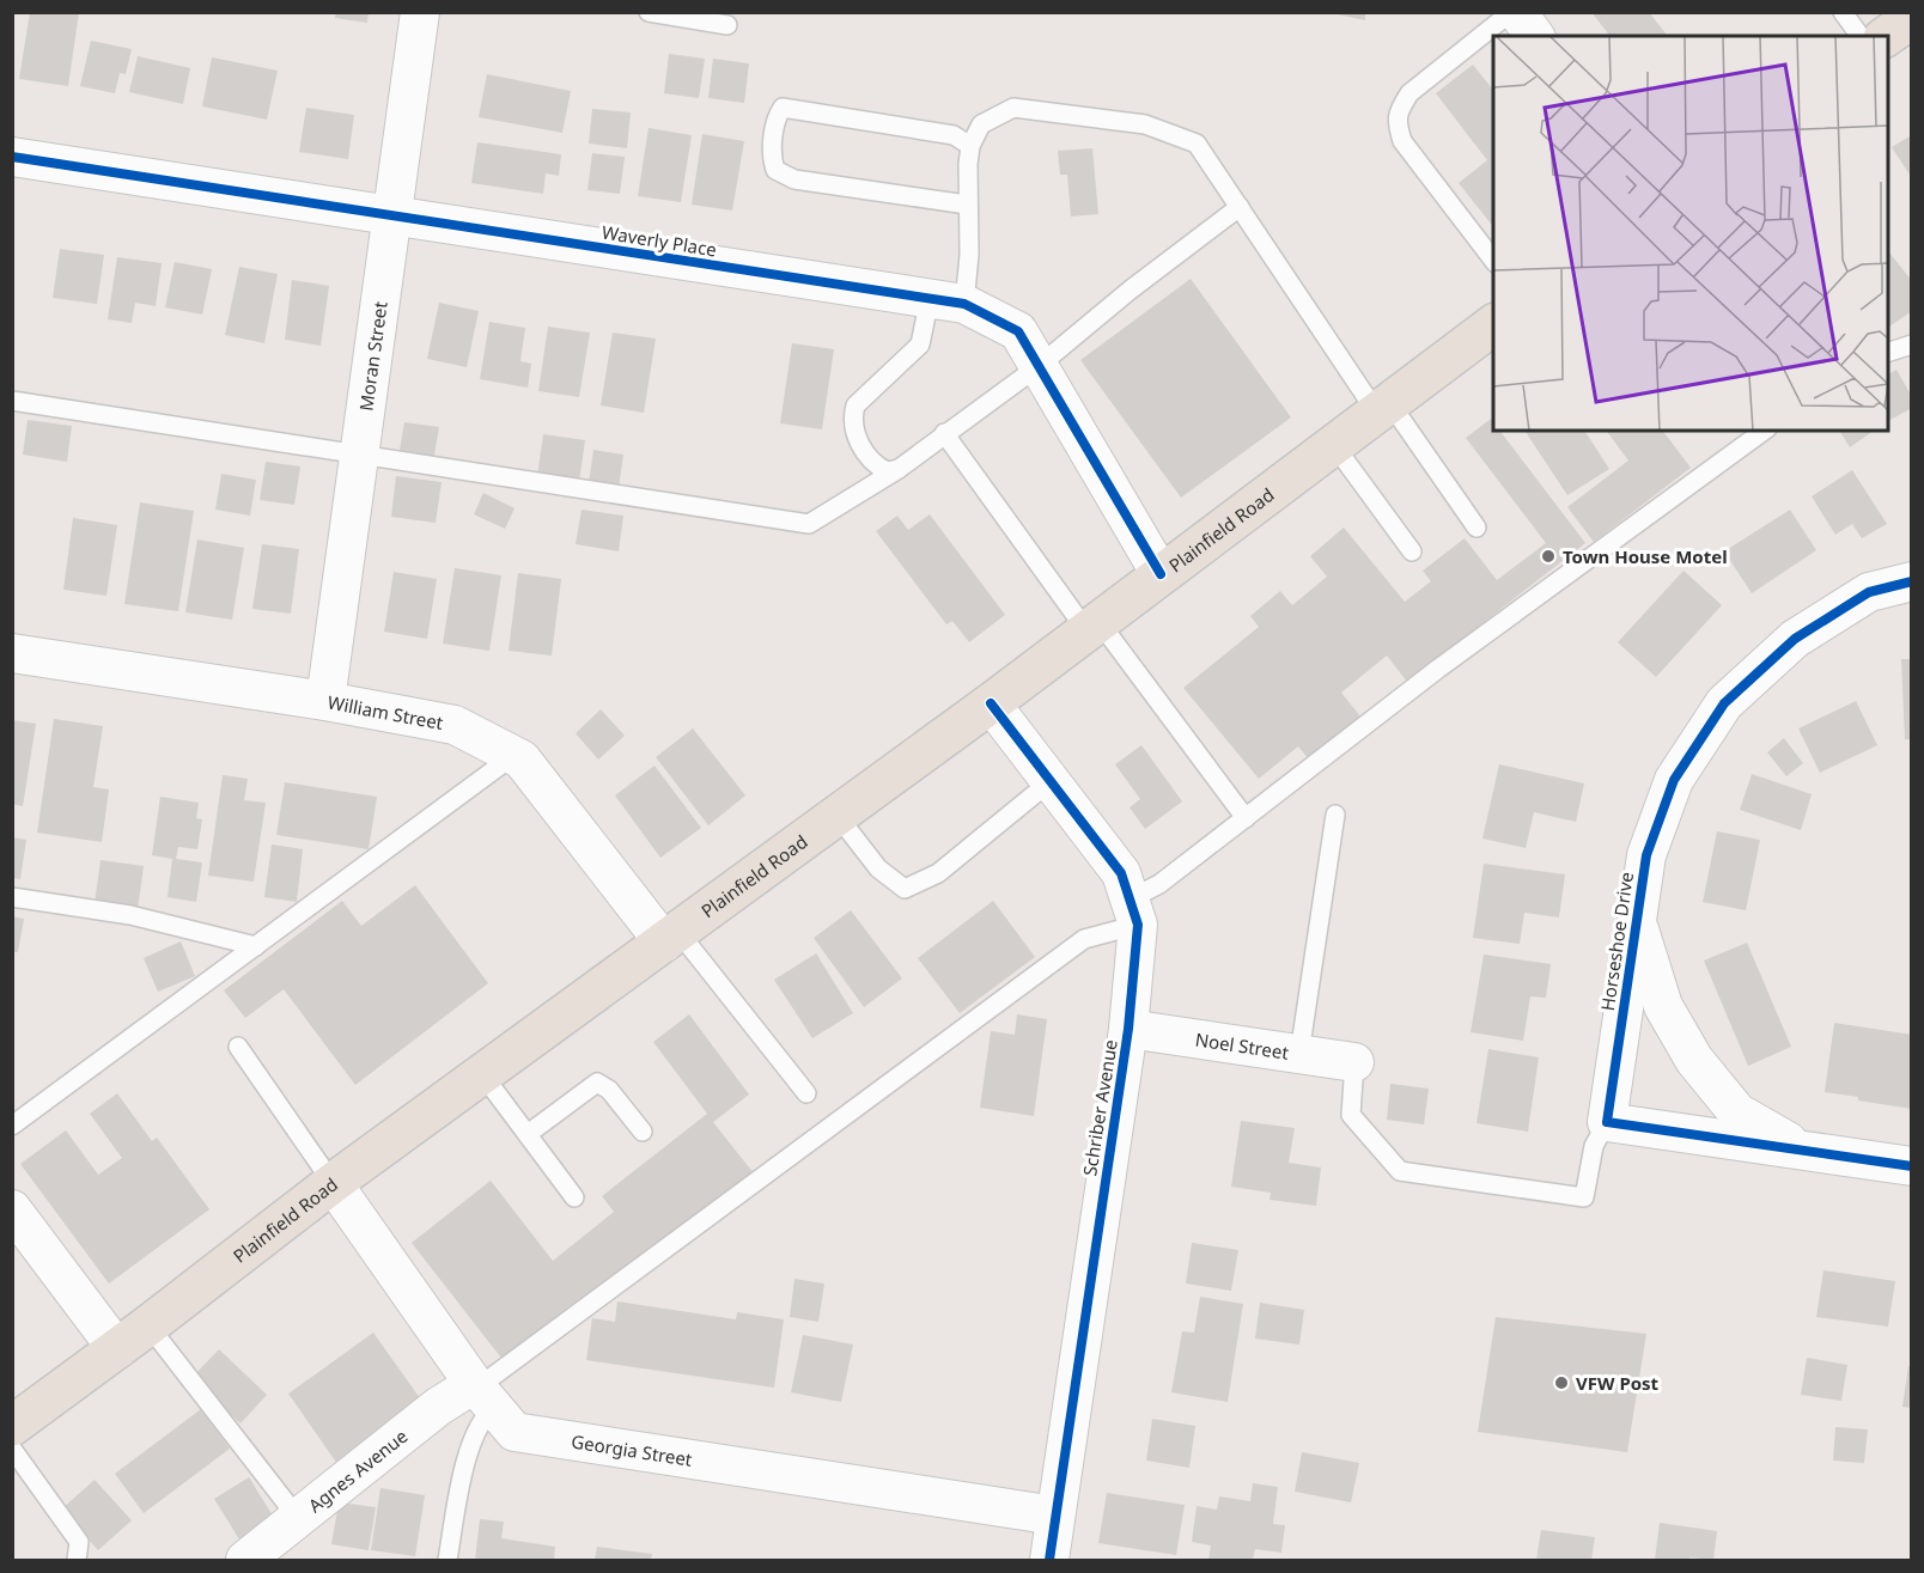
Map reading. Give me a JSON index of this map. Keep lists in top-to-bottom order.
{
  "streets": {
    "main road": ["Plainfield Road"],
    "street": [
      "Waverly Place",
      "Moran Street",
      "William Street",
      "Horseshoe Drive",
      "Noel Street",
      "Schriber Avenue",
      "Georgia Street",
      "Agnes Avenue"
    ]
  },
  "crossings": [
    ["Waverly Place", "Moran Street"],
    ["Waverly Place", "Plainfield Road"],
    ["Moran Street", "William Street"],
    ["Plainfield Road", "William Street"],
    ["Plainfield Road", "Schriber Avenue"],
    ["Plainfield Road", "Georgia Street"],
    ["Noel Street", "Schriber Avenue"],
    ["Schriber Avenue", "Georgia Street"],
    ["Georgia Street", "Agnes Avenue"]
  ],
  "places": ["Town House Motel", "VFW Post"]
}
